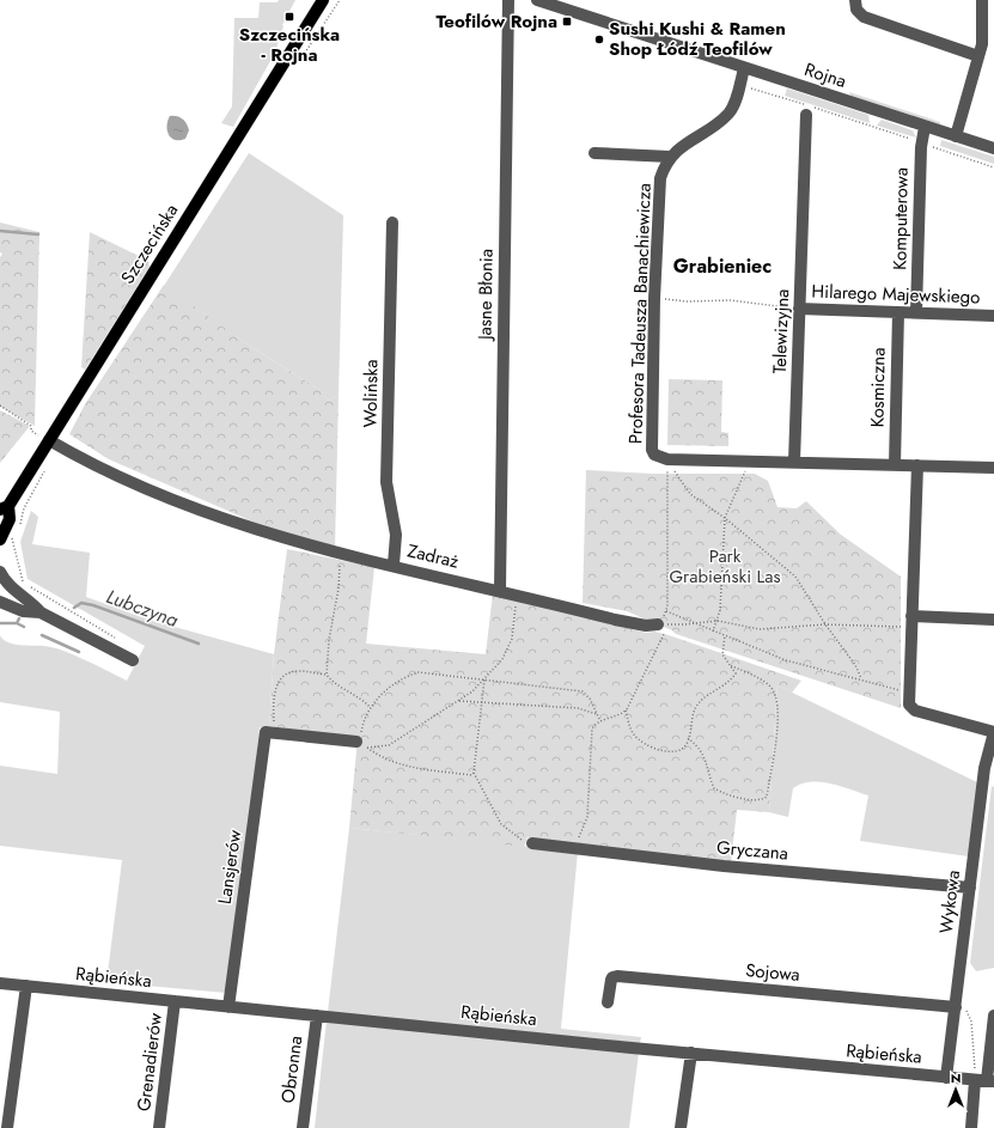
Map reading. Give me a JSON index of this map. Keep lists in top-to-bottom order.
{
  "streets": {
    "main road": ["Szczecińska"],
    "street": [
      "Rojna",
      "Komputerowa",
      "Jasne Błonia",
      "Hilarego Majewskiego",
      "Profesora Tadeusza Banachiewicza",
      "Telewizyjna",
      "Kosmiczna",
      "Wolińska",
      "Zadraż",
      "Gryczana",
      "Lansjerów",
      "Wykowa",
      "Sojowa",
      "Rąbieńska",
      "Grenadierów",
      "Obronna"
    ]
  },
  "crossings": [
    ["Rojna", "Komputerowa"],
    ["Rojna", "Profesora Tadeusza Banachiewicza"],
    ["Komputerowa", "Hilarego Majewskiego"],
    ["Szczecińska", "Zadraż"],
    ["Jasne Błonia", "Zadraż"],
    ["Hilarego Majewskiego", "Profesora Tadeusza Banachiewicza"],
    ["Hilarego Majewskiego", "Telewizyjna"],
    ["Hilarego Majewskiego", "Kosmiczna"],
    ["Profesora Tadeusza Banachiewicza", "Telewizyjna"],
    ["Profesora Tadeusza Banachiewicza", "Kosmiczna"],
    ["Wolińska", "Zadraż"],
    ["Gryczana", "Wykowa"],
    ["Lansjerów", "Rąbieńska"],
    ["Wykowa", "Sojowa"],
    ["Wykowa", "Rąbieńska"],
    ["Rąbieńska", "Grenadierów"],
    ["Rąbieńska", "Obronna"]
  ],
  "districts": ["Grabieniec"],
  "water": ["Lubczyna"],
  "parks": ["Park Grabieński Las"],
  "places": {
    "transit": ["Szczecińska - Rojna", "Teofilów Rojna"],
    "other": ["Sushi Kushi & Ramen Shop Łódź Teofilów"]
  },
  "north": "top"
}
